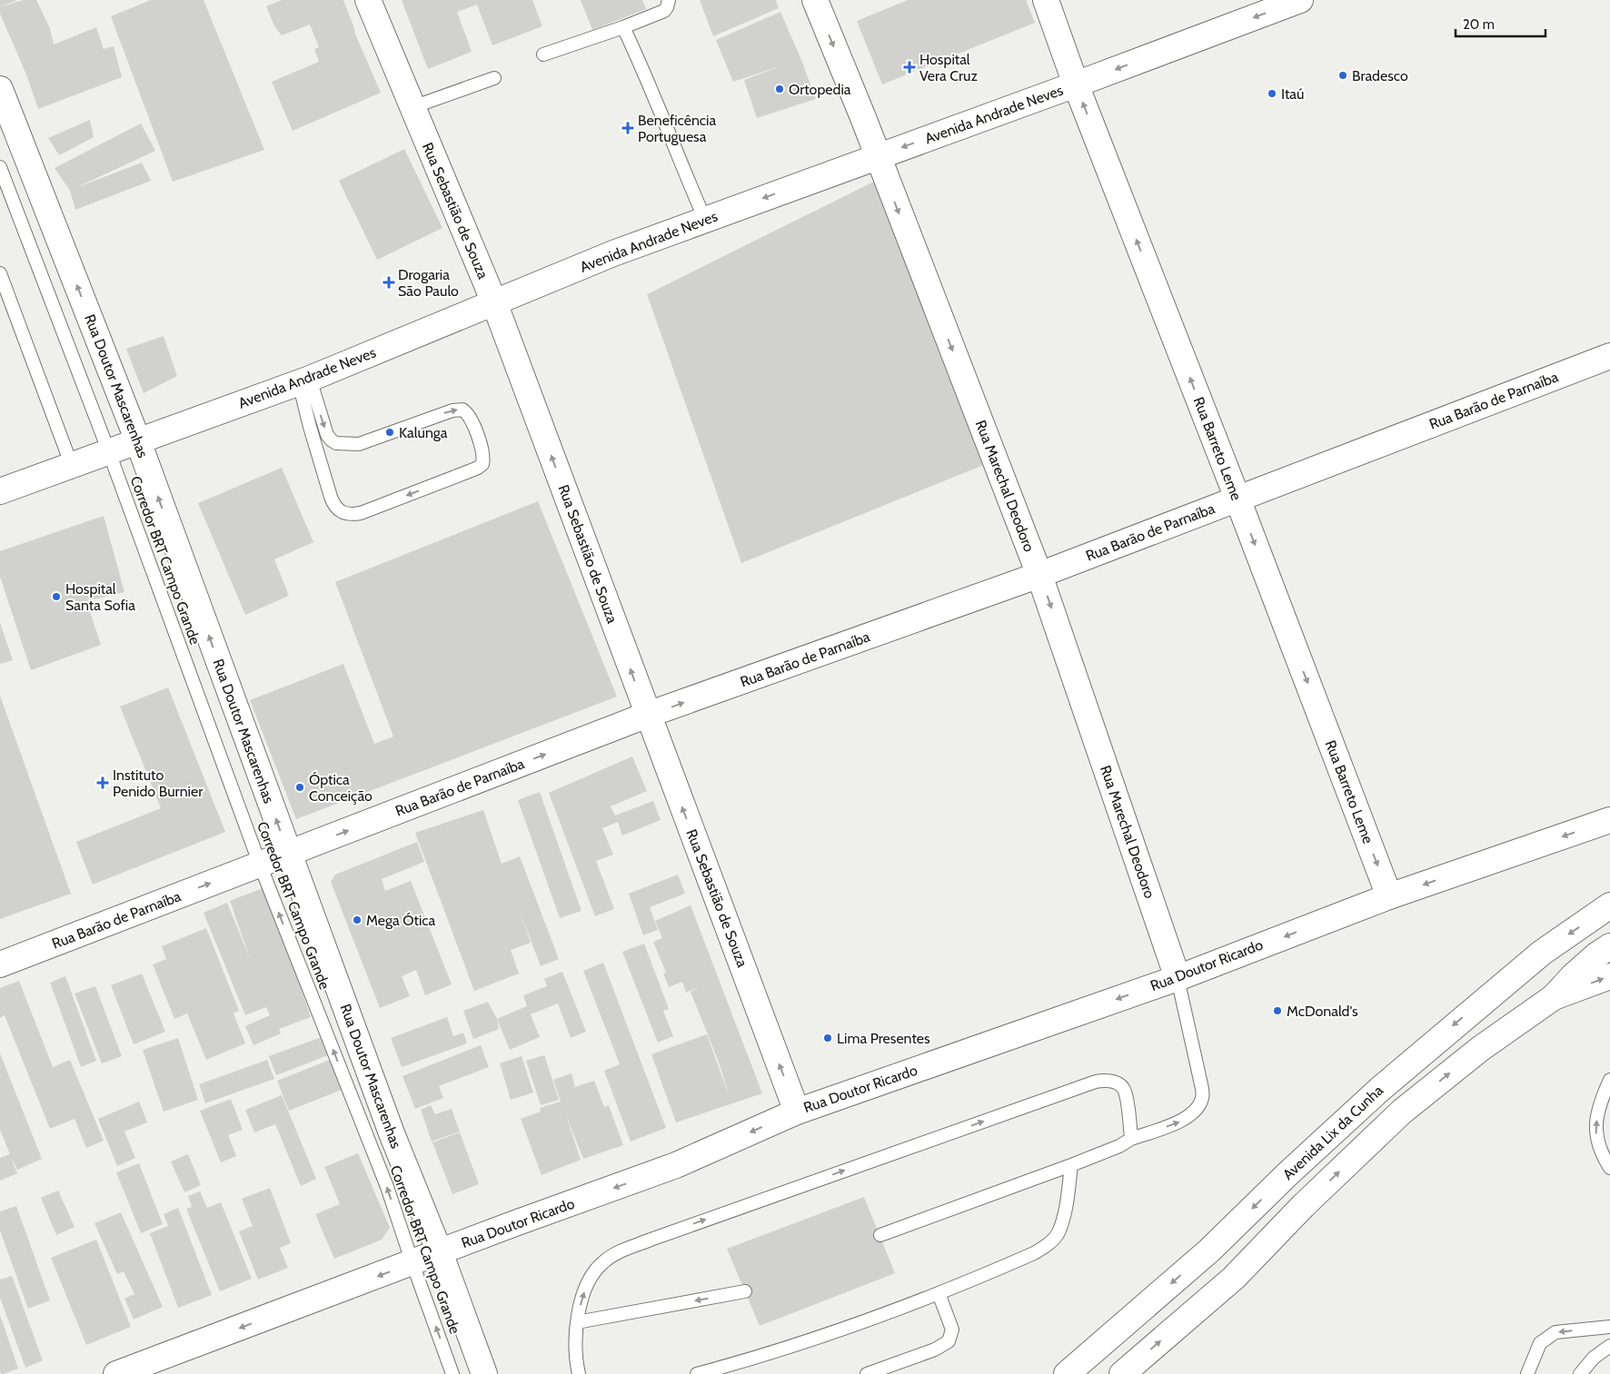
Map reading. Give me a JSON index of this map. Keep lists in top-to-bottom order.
{
  "streets": {
    "main road": [
      "Avenida Andrade Neves",
      "Rua Sebastião de Souza",
      "Rua Doutor Mascarenhas",
      "Rua Barão de Parnaíba",
      "Rua Barreto Leme",
      "Rua Marechal Deodoro",
      "Rua Doutor Ricardo",
      "Avenida Lix da Cunha"
    ],
    "lane": ["Corredor BRT Campo Grande"]
  },
  "crossings": [
    ["Avenida Andrade Neves", "Rua Sebastião de Souza"],
    ["Avenida Andrade Neves", "Rua Doutor Mascarenhas"],
    ["Avenida Andrade Neves", "Rua Barreto Leme"],
    ["Avenida Andrade Neves", "Rua Marechal Deodoro"],
    ["Avenida Andrade Neves", "Corredor BRT Campo Grande"],
    ["Rua Sebastião de Souza", "Rua Barão de Parnaíba"],
    ["Rua Sebastião de Souza", "Rua Doutor Ricardo"],
    ["Rua Doutor Mascarenhas", "Rua Barão de Parnaíba"],
    ["Rua Doutor Mascarenhas", "Rua Doutor Ricardo"],
    ["Rua Barão de Parnaíba", "Rua Barreto Leme"],
    ["Rua Barão de Parnaíba", "Rua Marechal Deodoro"],
    ["Rua Barão de Parnaíba", "Corredor BRT Campo Grande"],
    ["Rua Barreto Leme", "Rua Doutor Ricardo"],
    ["Rua Marechal Deodoro", "Rua Doutor Ricardo"],
    ["Corredor BRT Campo Grande", "Rua Doutor Ricardo"]
  ],
  "one_way": [
    "Avenida Andrade Neves",
    "Rua Sebastião de Souza",
    "Rua Doutor Mascarenhas",
    "Rua Barão de Parnaíba",
    "Rua Marechal Deodoro",
    "Corredor BRT Campo Grande",
    "Rua Doutor Ricardo"
  ],
  "places": {
    "health": [
      "Hospital Vera Cruz",
      "Beneficência Portuguesa",
      "Drogaria São Paulo",
      "Instituto Penido Burnier"
    ],
    "other": [
      "Bradesco",
      "Ortopedia",
      "Itaú",
      "Kalunga",
      "Hospital Santa Sofia",
      "Óptica Conceição",
      "Mega Ótica",
      "McDonald's",
      "Lima Presentes"
    ]
  },
  "scale_bar": "20 m"
}
